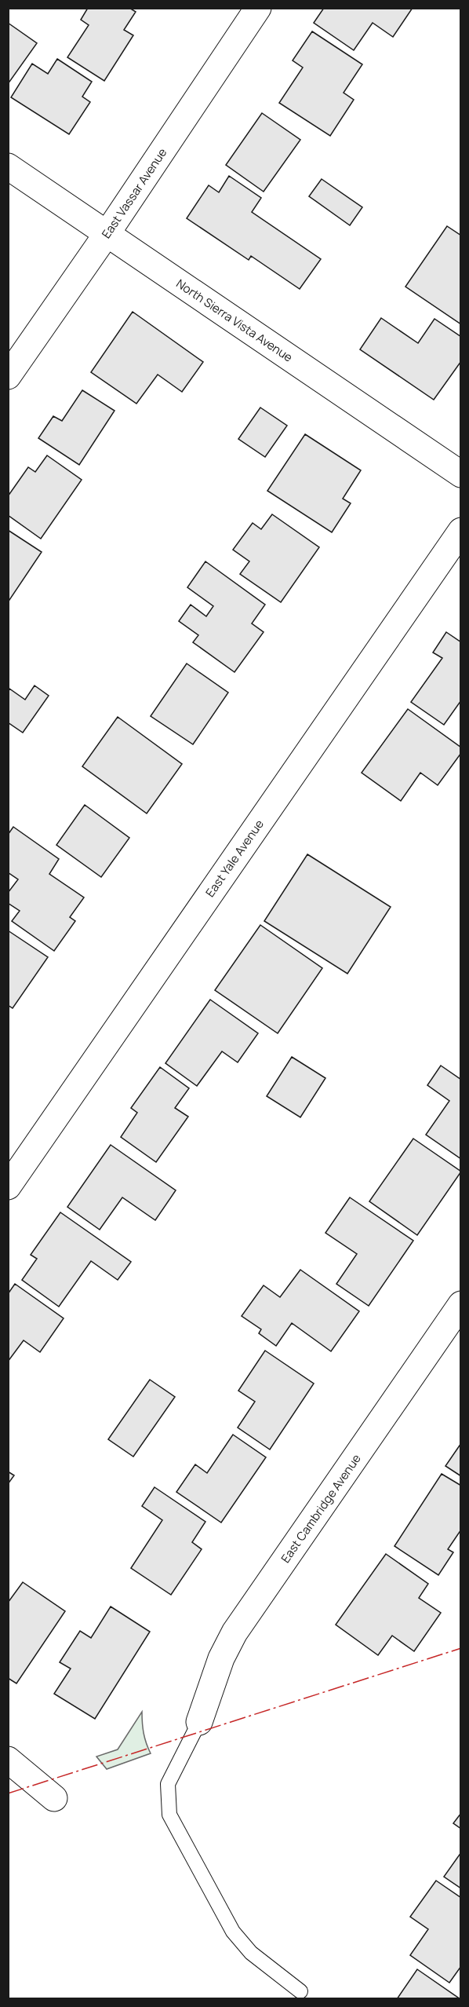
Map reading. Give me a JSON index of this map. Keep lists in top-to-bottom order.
{
  "streets": {
    "street": [
      "East Vassar Avenue",
      "North Sierra Vista Avenue",
      "East Yale Avenue",
      "East Cambridge Avenue"
    ]
  },
  "crossings": [
    ["East Vassar Avenue", "North Sierra Vista Avenue"]
  ]
}
